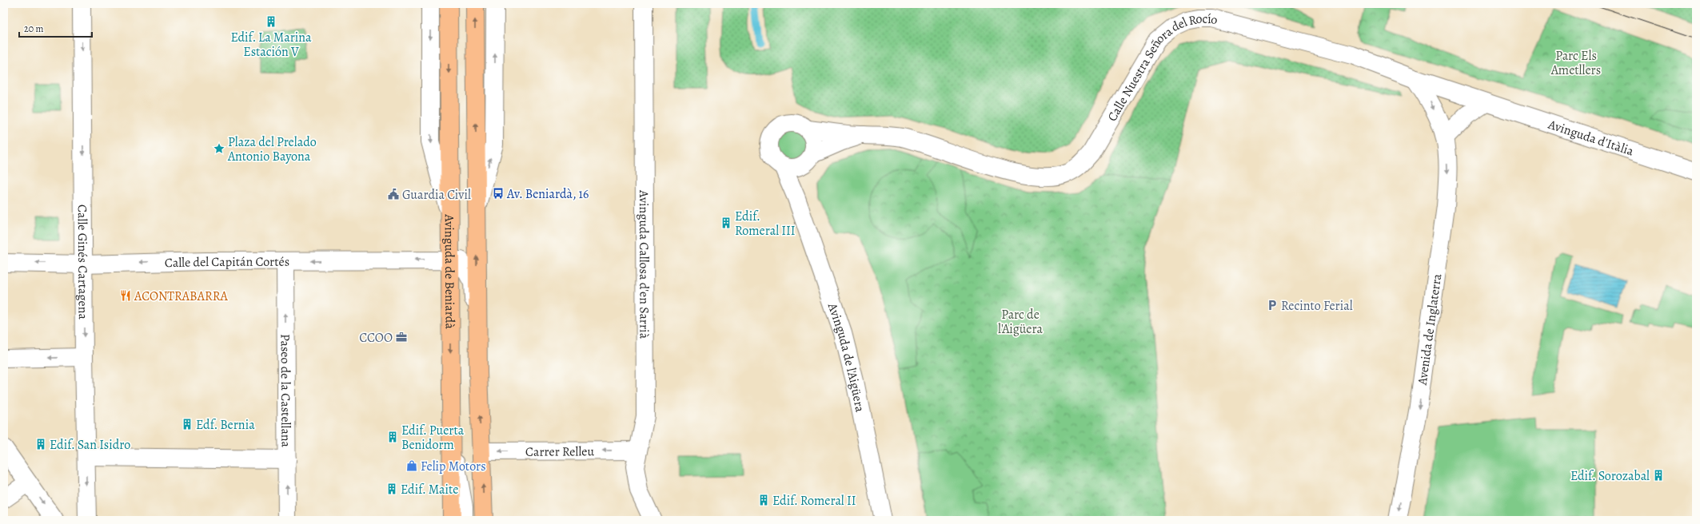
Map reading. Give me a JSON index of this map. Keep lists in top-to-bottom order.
{
  "streets": {
    "main road": ["Avinguda de Beniardà"],
    "street": [
      "Calle Nuestra Señora del Rocío",
      "Avinguda d'Itàlia",
      "Calle Ginés Cartagena",
      "Calle del Capitán Cortés",
      "Avinguda Callosa d'en Sarrià",
      "Avenida de Inglaterra",
      "Avinguda de l'Aigüera",
      "Paseo de la Castellana",
      "Carrer Relleu"
    ]
  },
  "crossings": [
    ["Calle Nuestra Señora del Rocío", "Avinguda d'Itàlia"],
    ["Calle Nuestra Señora del Rocío", "Avenida de Inglaterra"],
    ["Calle Nuestra Señora del Rocío", "Avinguda de l'Aigüera"],
    ["Calle Ginés Cartagena", "Calle del Capitán Cortés"],
    ["Calle del Capitán Cortés", "Avinguda de Beniardà"],
    ["Calle del Capitán Cortés", "Paseo de la Castellana"],
    ["Avinguda Callosa d'en Sarrià", "Carrer Relleu"],
    ["Avinguda de Beniardà", "Carrer Relleu"]
  ],
  "one_way": [
    "Calle Ginés Cartagena",
    "Calle del Capitán Cortés",
    "Avenida de Inglaterra",
    "Paseo de la Castellana",
    "Carrer Relleu"
  ],
  "parks": ["Parc Els Ametllers", "Parc de l'Aigüera"],
  "places": {
    "building": [
      "Edif. La Marina Estación V",
      "Edif. Romeral III",
      "Edf. Bernia",
      "Edif. Puerta Benidorm",
      "Edif. San Isidro",
      "Edif. Sorozabal",
      "Edif. Maite",
      "Edif. Romeral II"
    ],
    "place": ["Plaza del Prelado Antonio Bayona"],
    "bus stop": ["Av. Beniardà, 16"],
    "public building": ["Guardia Civil"],
    "restaurant": ["ACONTRABARRA"],
    "parking": ["Recinto Ferial"],
    "office": ["CCOO"],
    "shop": ["Felip Motors"]
  },
  "scale_bar": "20 m"
}
